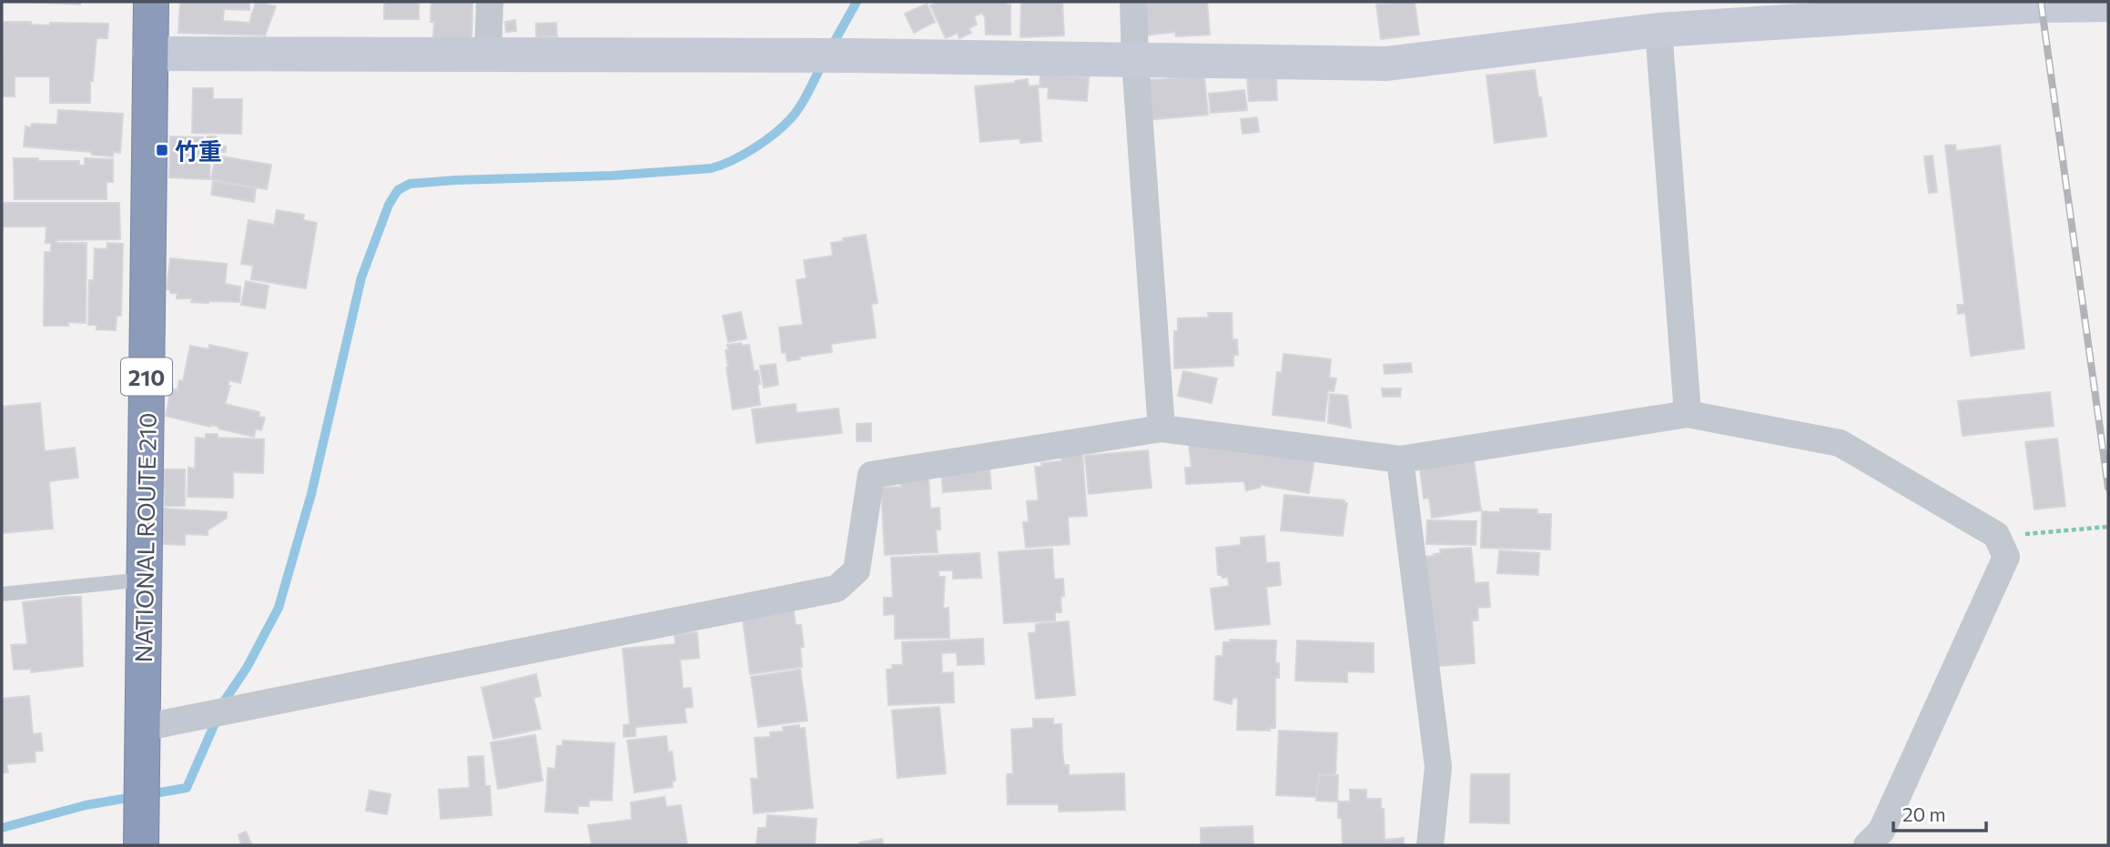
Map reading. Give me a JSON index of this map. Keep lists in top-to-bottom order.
{
  "streets": {
    "highway": ["210", "NATIONAL ROUTE 210"]
  },
  "places": {
    "transit": ["竹重"]
  },
  "scale_bar": "20 m"
}
